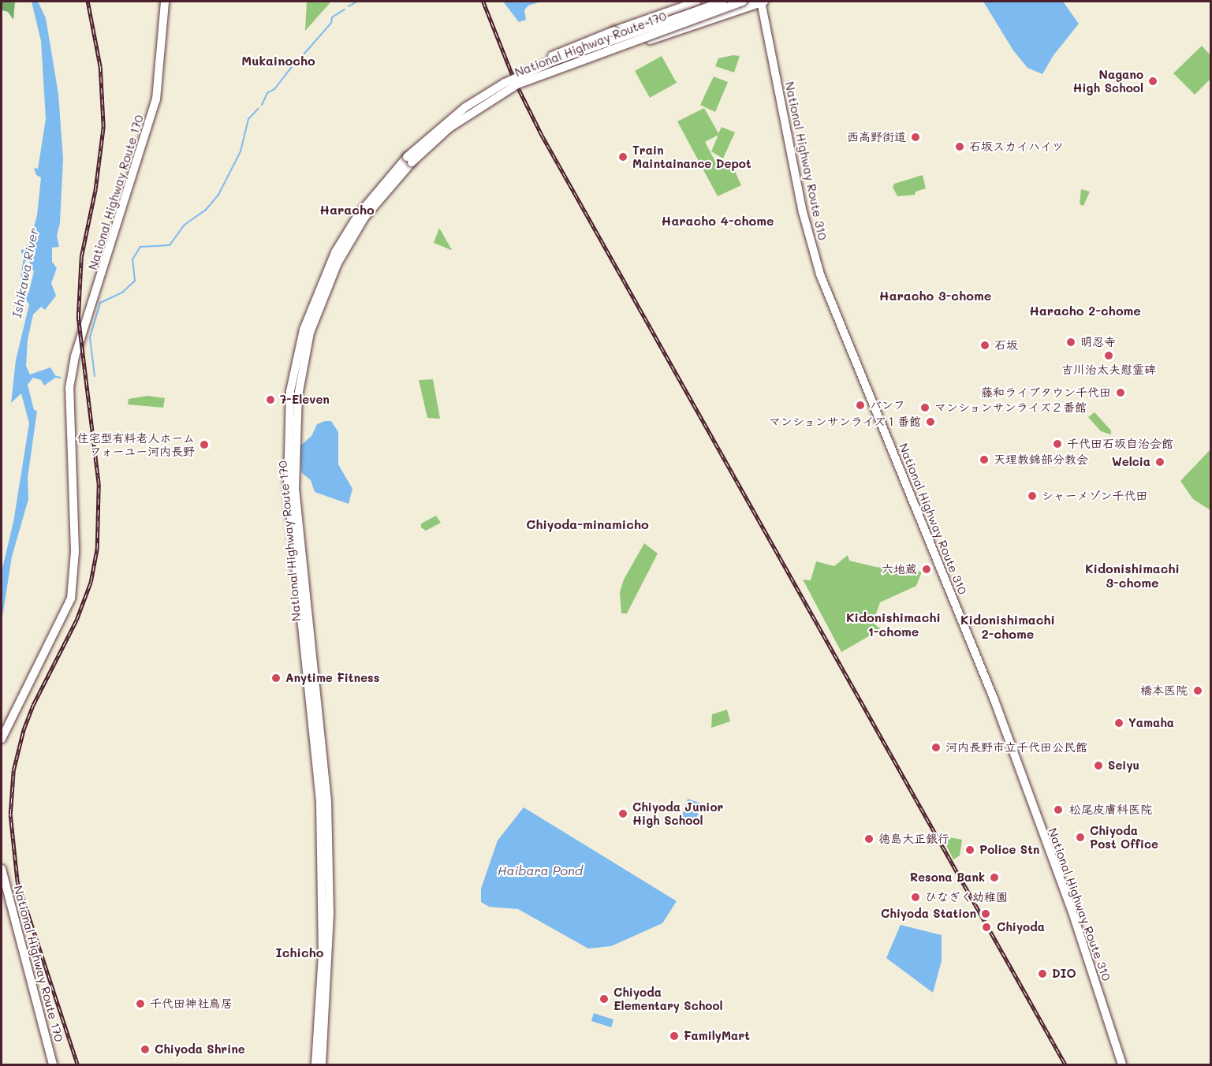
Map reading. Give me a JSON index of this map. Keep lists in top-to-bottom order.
{
  "streets": {
    "highway": ["National Highway Route 170", "National Highway Route 310"]
  },
  "districts": [
    "Mukainocho",
    "Haracho",
    "Haracho 4-chome",
    "Haracho 3-chome",
    "Haracho 2-chome",
    "Chiyoda-minamicho",
    "Kidonishimachi 3-chome",
    "Kidonishimachi 1-chome",
    "Kidonishimachi 2-chome",
    "Ichicho"
  ],
  "water": ["Ishikawa River", "Haibara Pond"],
  "places": [
    "Nagano High School",
    "西高野街道",
    "石坂スカイハイツ",
    "Train Maintainance Depot",
    "明忍寺",
    "石坂",
    "吉川治太夫慰霊碑",
    "藤和ライブタウン千代田",
    "7-Eleven",
    "バンフ",
    "マンションサンライズ２番館",
    "マンションサンライズ１番館",
    "千代田石坂自治会館",
    "住宅型有料老人ホーム フォーユー河内長野",
    "天理教錦部分教会",
    "Welcia",
    "シャーメゾン千代田",
    "六地蔵",
    "Anytime Fitness",
    "橋本医院",
    "Yamaha",
    "河内長野市立千代田公民館",
    "Seiyu",
    "松尾皮膚科医院",
    "Chiyoda Junior High School",
    "Chiyoda Post Office",
    "徳島大正銀行",
    "Police Stn",
    "Resona Bank",
    "ひなぎく幼稚園",
    "Chiyoda Station",
    "Chiyoda",
    "DIO",
    "Chiyoda Elementary School",
    "千代田神社鳥居",
    "FamilyMart",
    "Chiyoda Shrine"
  ]
}
